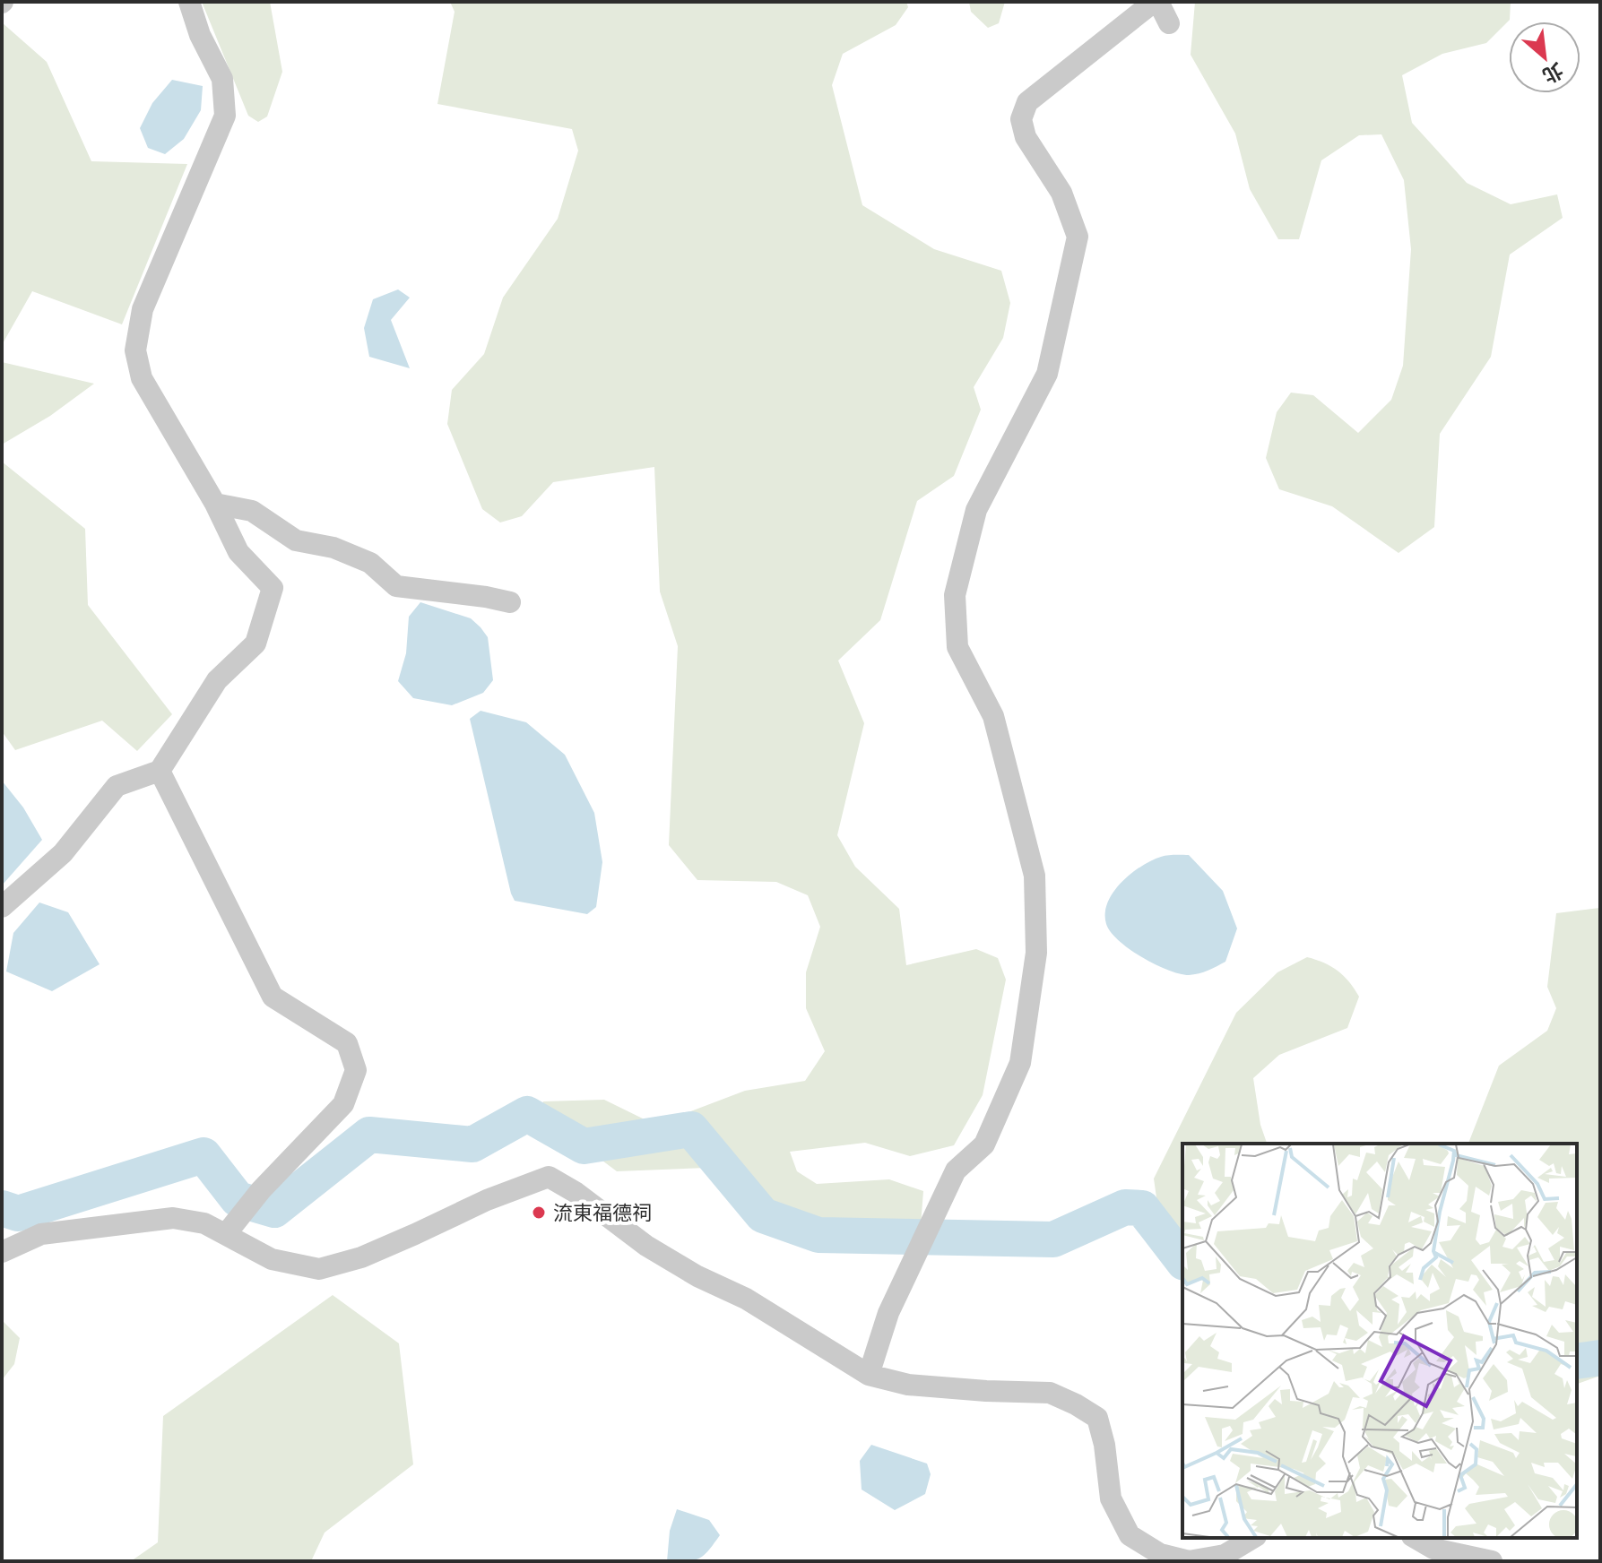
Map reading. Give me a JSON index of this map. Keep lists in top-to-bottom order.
{
  "places": ["流東福德祠"],
  "north": "bottom right"
}
